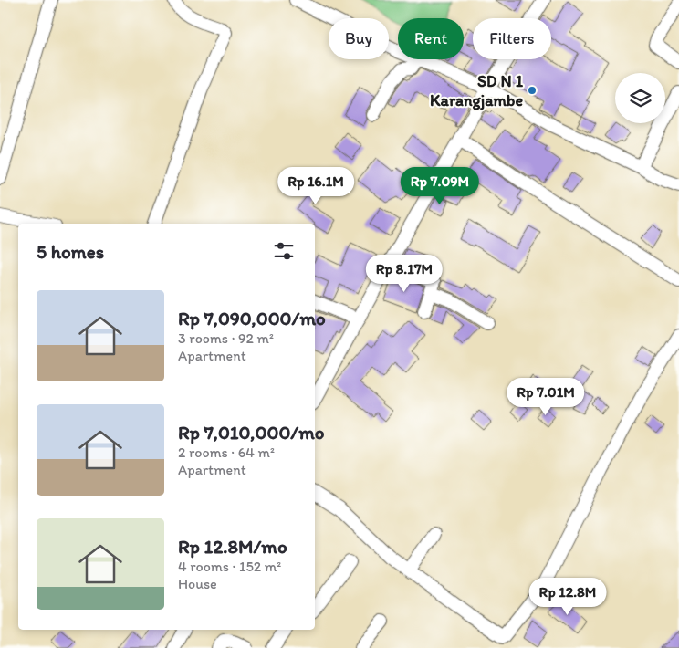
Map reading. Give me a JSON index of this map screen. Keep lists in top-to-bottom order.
{
  "places": ["SD N 1 Karangjambe"],
  "page": {
    "chip": ["Buy", "Rent", "Filters"],
    "price": [
      "Rp 16.1M",
      "Rp 7.09M",
      "Rp 8.17M",
      "Rp 7.01M",
      "Rp 12.8M"
    ],
    "heading": "5 homes",
    "list": [
      {
        "name": "Rp 7,090,000/mo",
        "note": "3 rooms · 92 m² · Apartment"
      },
      {
        "name": "Rp 7,010,000/mo",
        "note": "2 rooms · 64 m² · Apartment"
      },
      {
        "name": "Rp 12.8M/mo",
        "note": "4 rooms · 152 m² · House"
      }
    ]
  }
}
